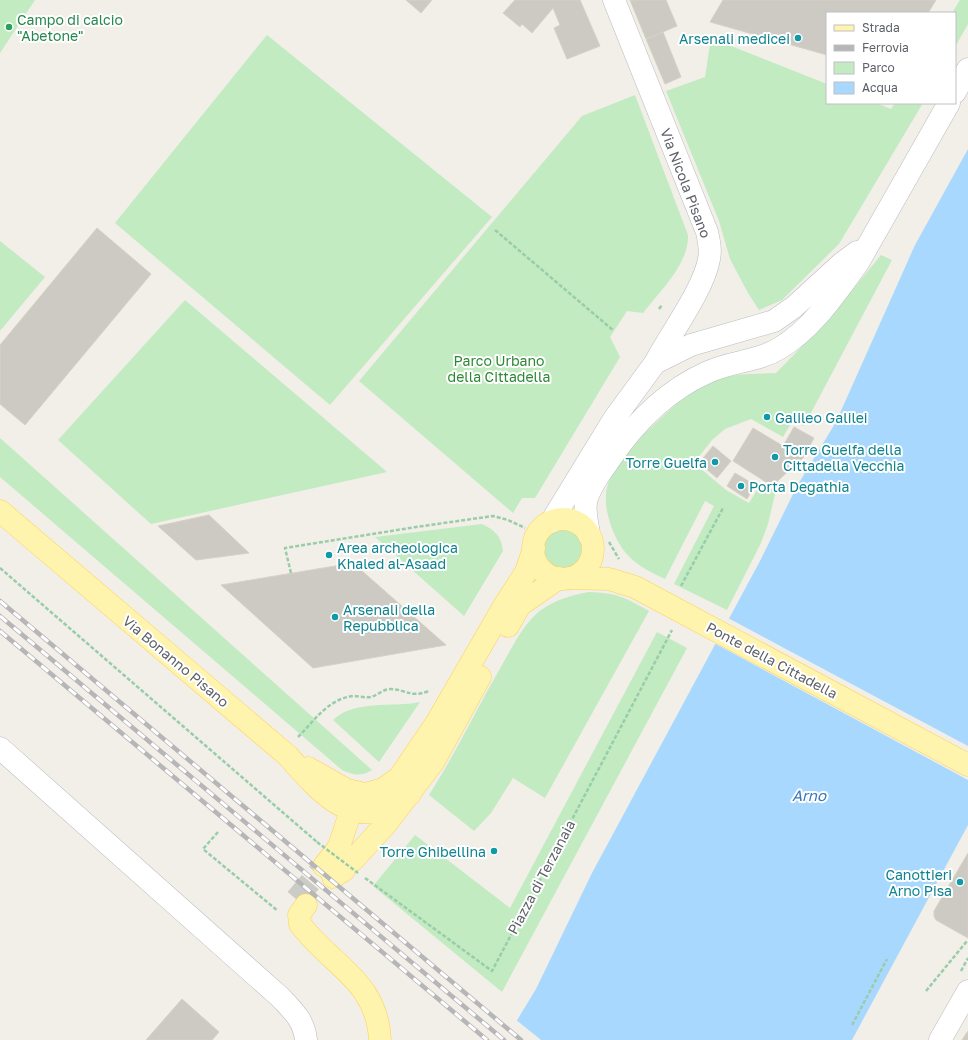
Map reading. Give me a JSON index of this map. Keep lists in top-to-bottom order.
{
  "streets": {
    "main road": ["Ponte della Cittadella", "Via Bonanno Pisano"],
    "street": ["Via Nicola Pisano"],
    "path": ["Piazza di Terzanaia"]
  },
  "crossings": [
    ["Via Nicola Pisano", "Ponte della Cittadella"]
  ],
  "water": ["Arno"],
  "parks": ["Parco Urbano della Cittadella"],
  "places": [
    "Campo di calcio \"Abetone\"",
    "Arsenali medicei",
    "Galileo Galilei",
    "Torre Guelfa della Cittadella Vecchia",
    "Torre Guelfa",
    "Porta Degathia",
    "Area archeologica Khaled al-Asaad",
    "Arsenali della Repubblica",
    "Torre Ghibellina",
    "Canottieri Arno Pisa"
  ],
  "legend": [
    "Strada",
    "Ferrovia",
    "Parco",
    "Acqua"
  ]
}
